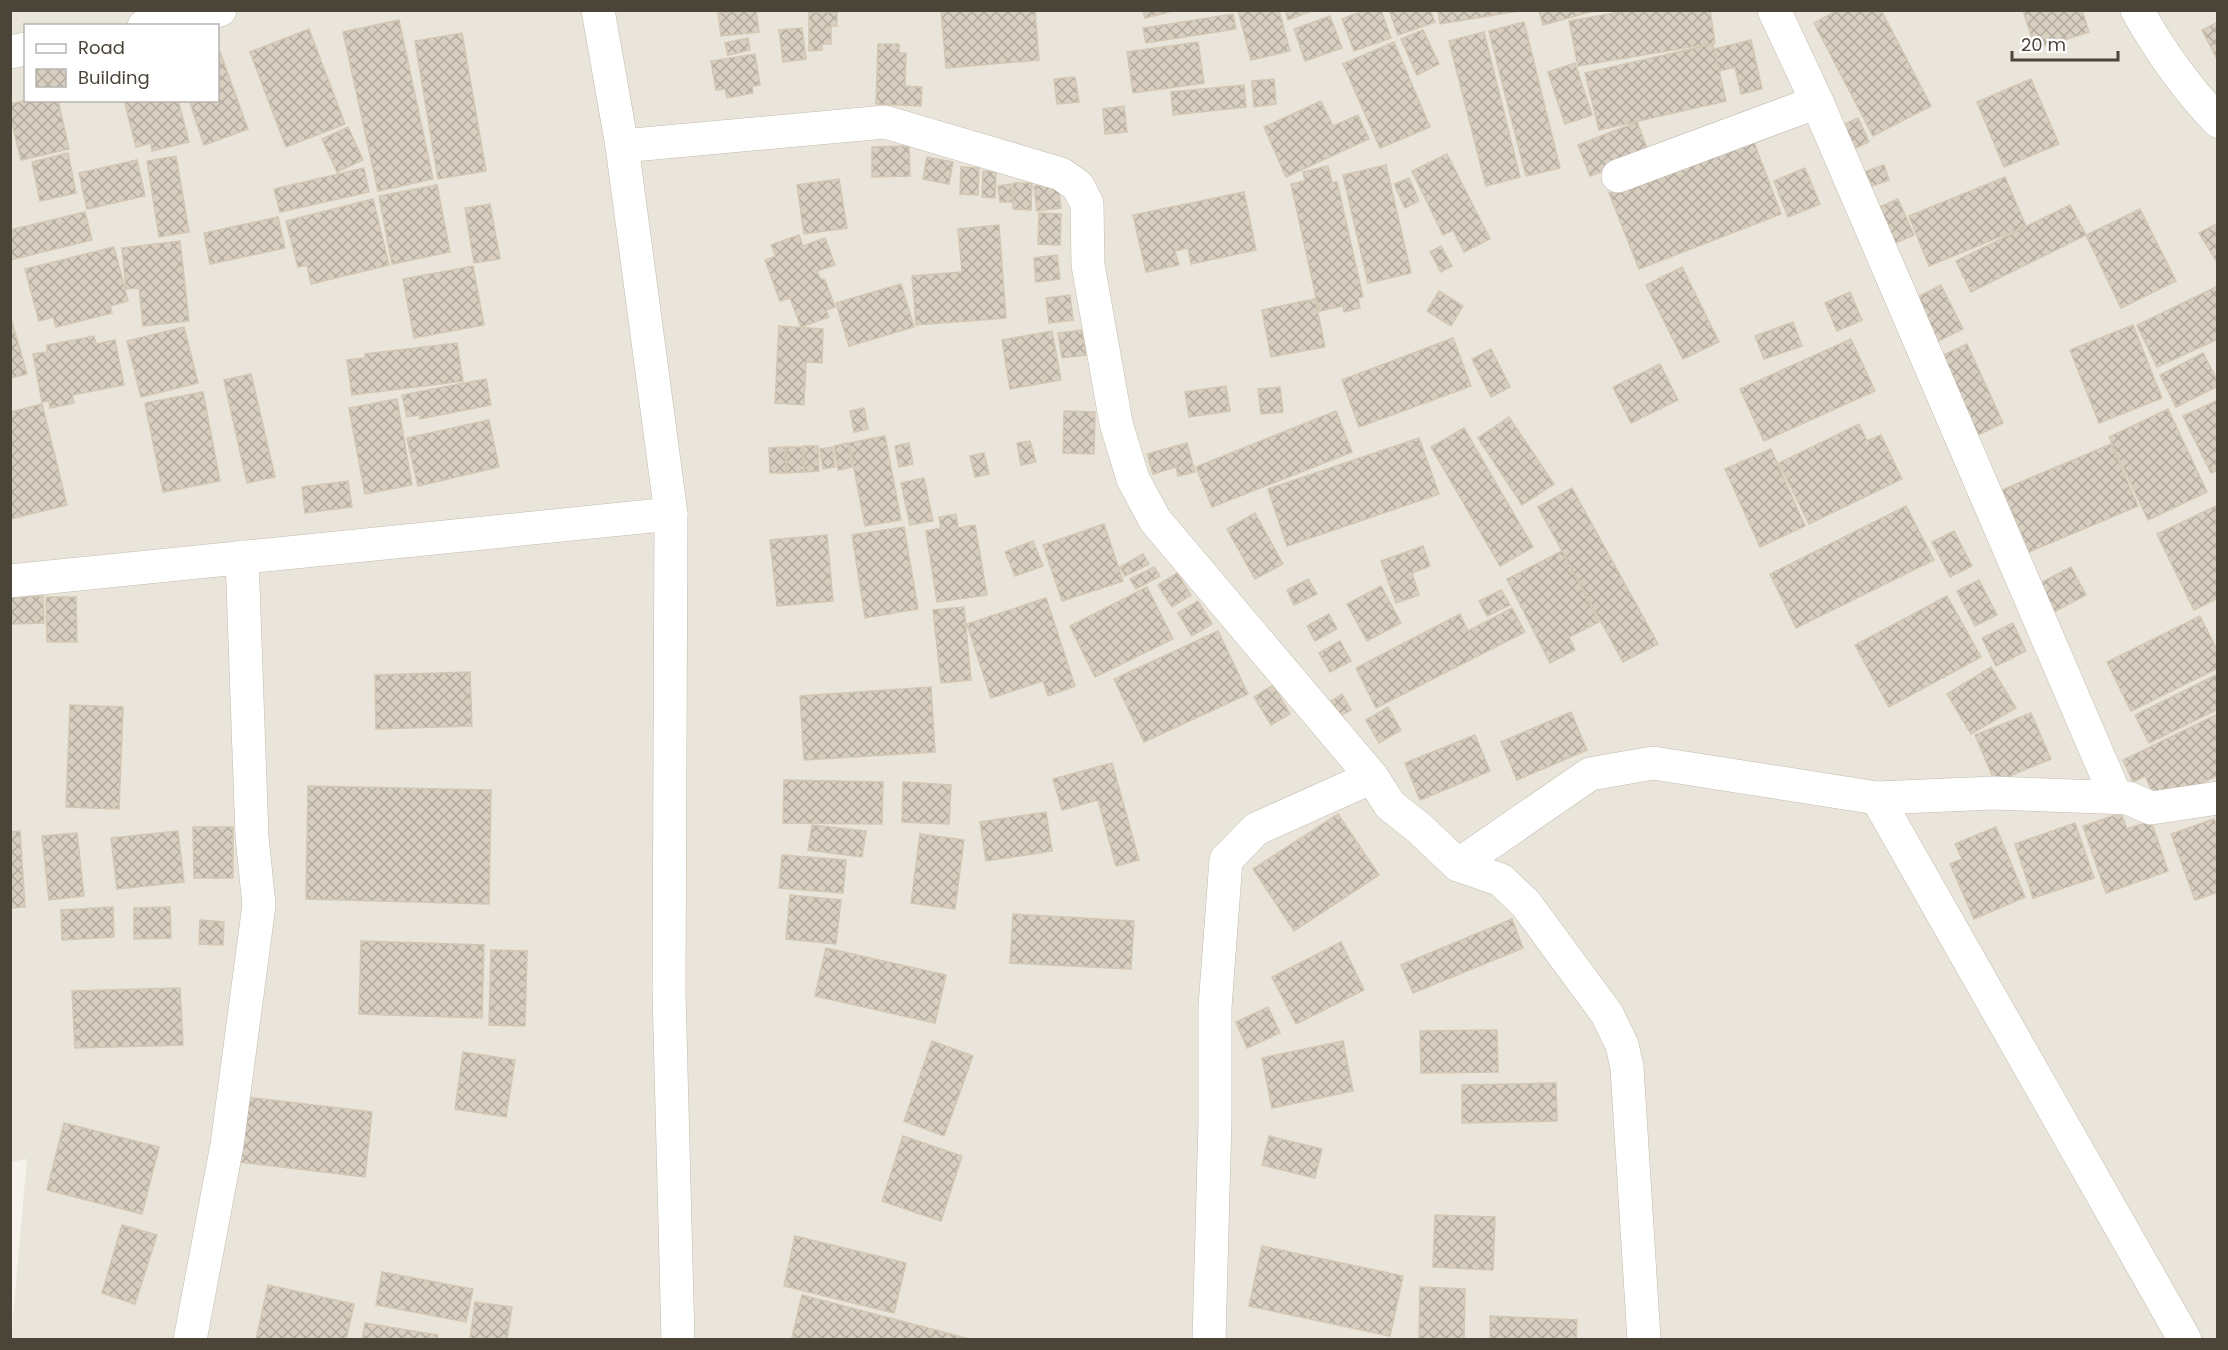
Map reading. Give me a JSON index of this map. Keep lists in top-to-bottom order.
{
  "legend": ["Road", "Building"],
  "scale_bar": "20 m"
}
